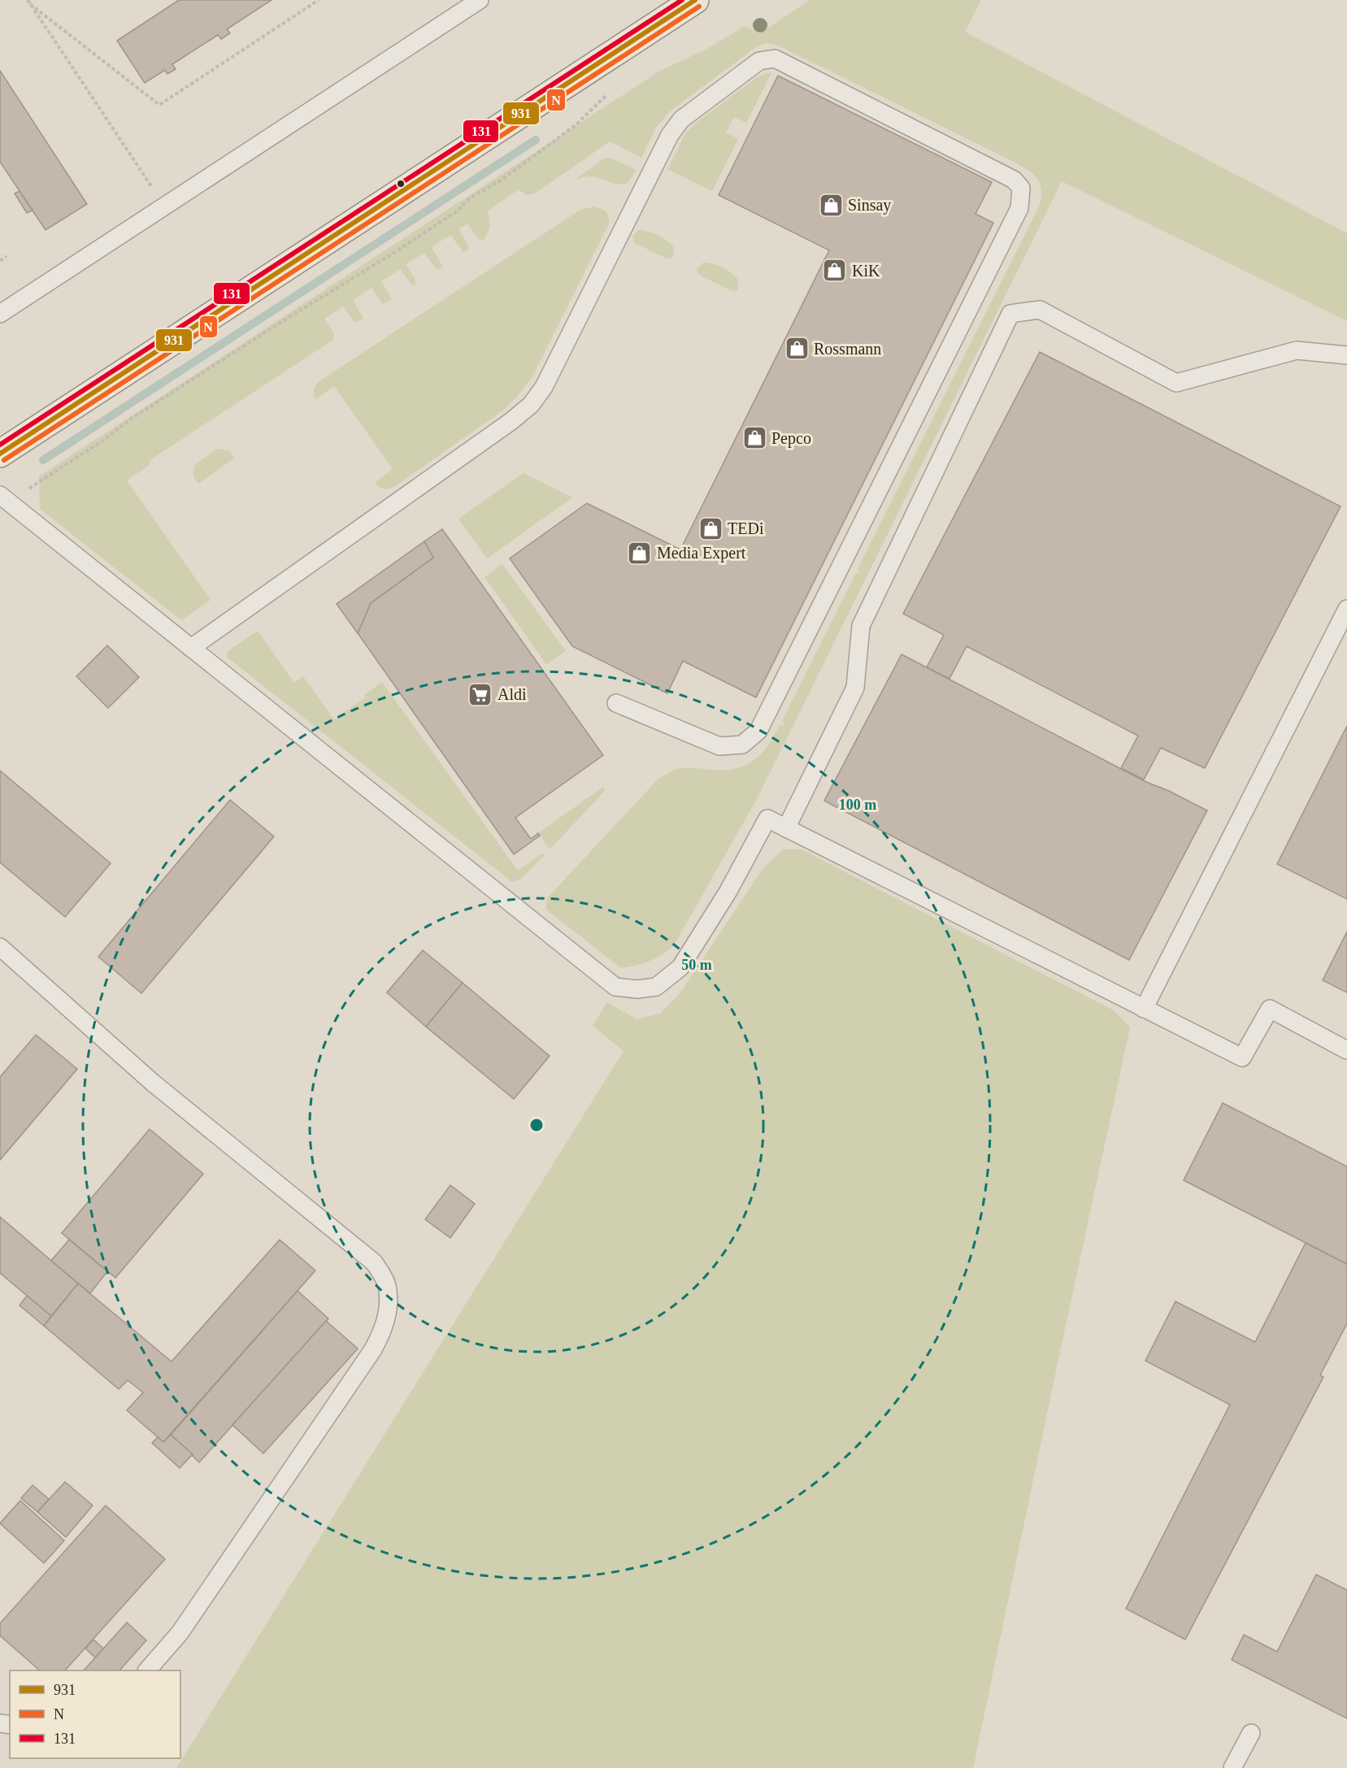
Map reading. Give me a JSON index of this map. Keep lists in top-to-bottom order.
{
  "places": {
    "shop": [
      "Sinsay",
      "KiK",
      "Rossmann",
      "Pepco",
      "TEDi",
      "Media Expert"
    ],
    "supermarket": ["Aldi"]
  },
  "lines": ["transit line 931", "transit line 131", "transit line N"],
  "legend": ["931", "N", "131"],
  "rings": ["100 m", "50 m"]
}
